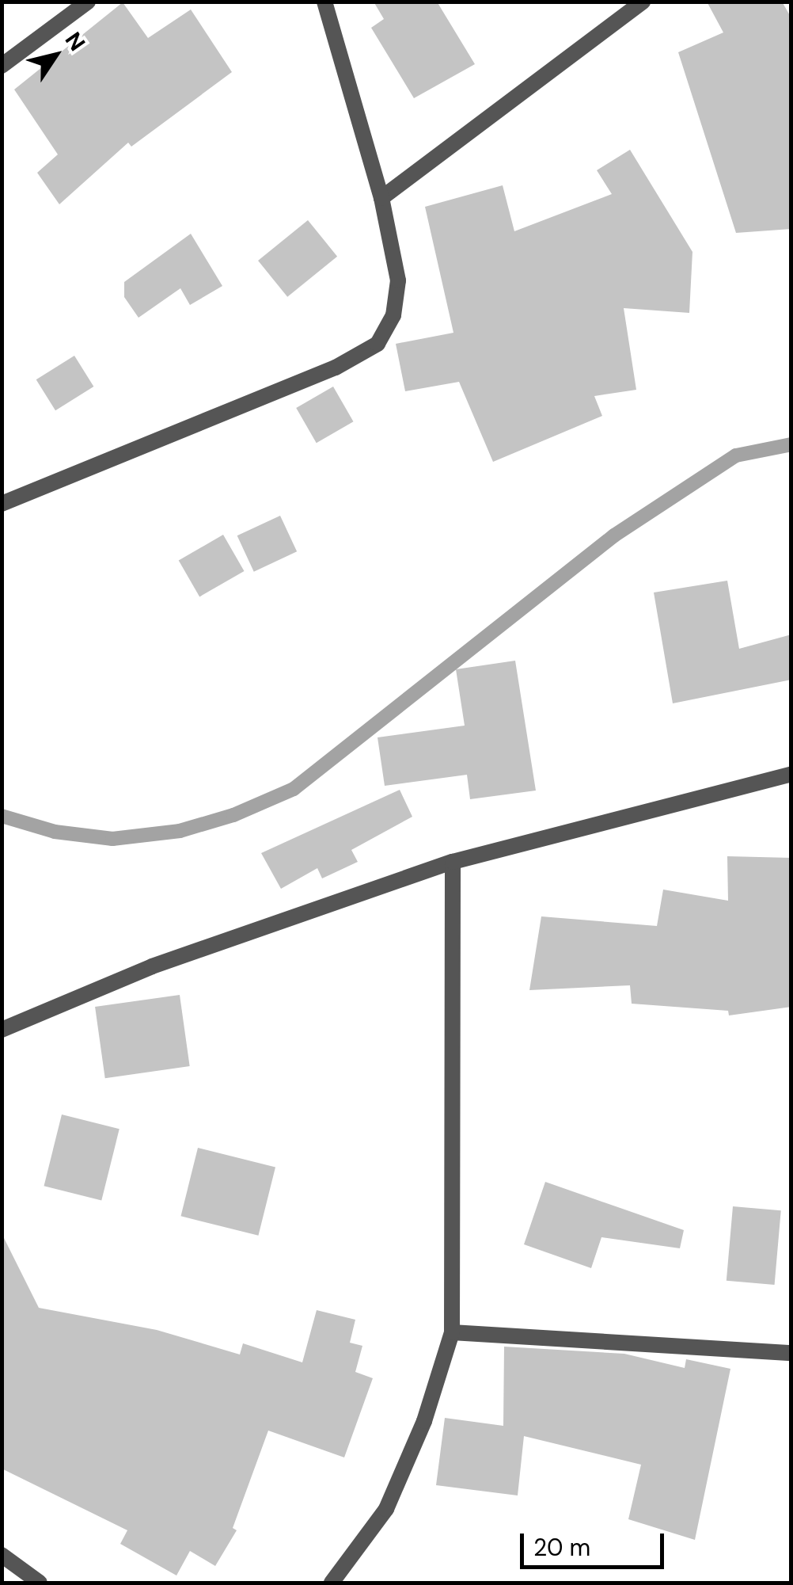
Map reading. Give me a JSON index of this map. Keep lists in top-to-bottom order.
{
  "scale_bar": "20 m",
  "north": "top right"
}
